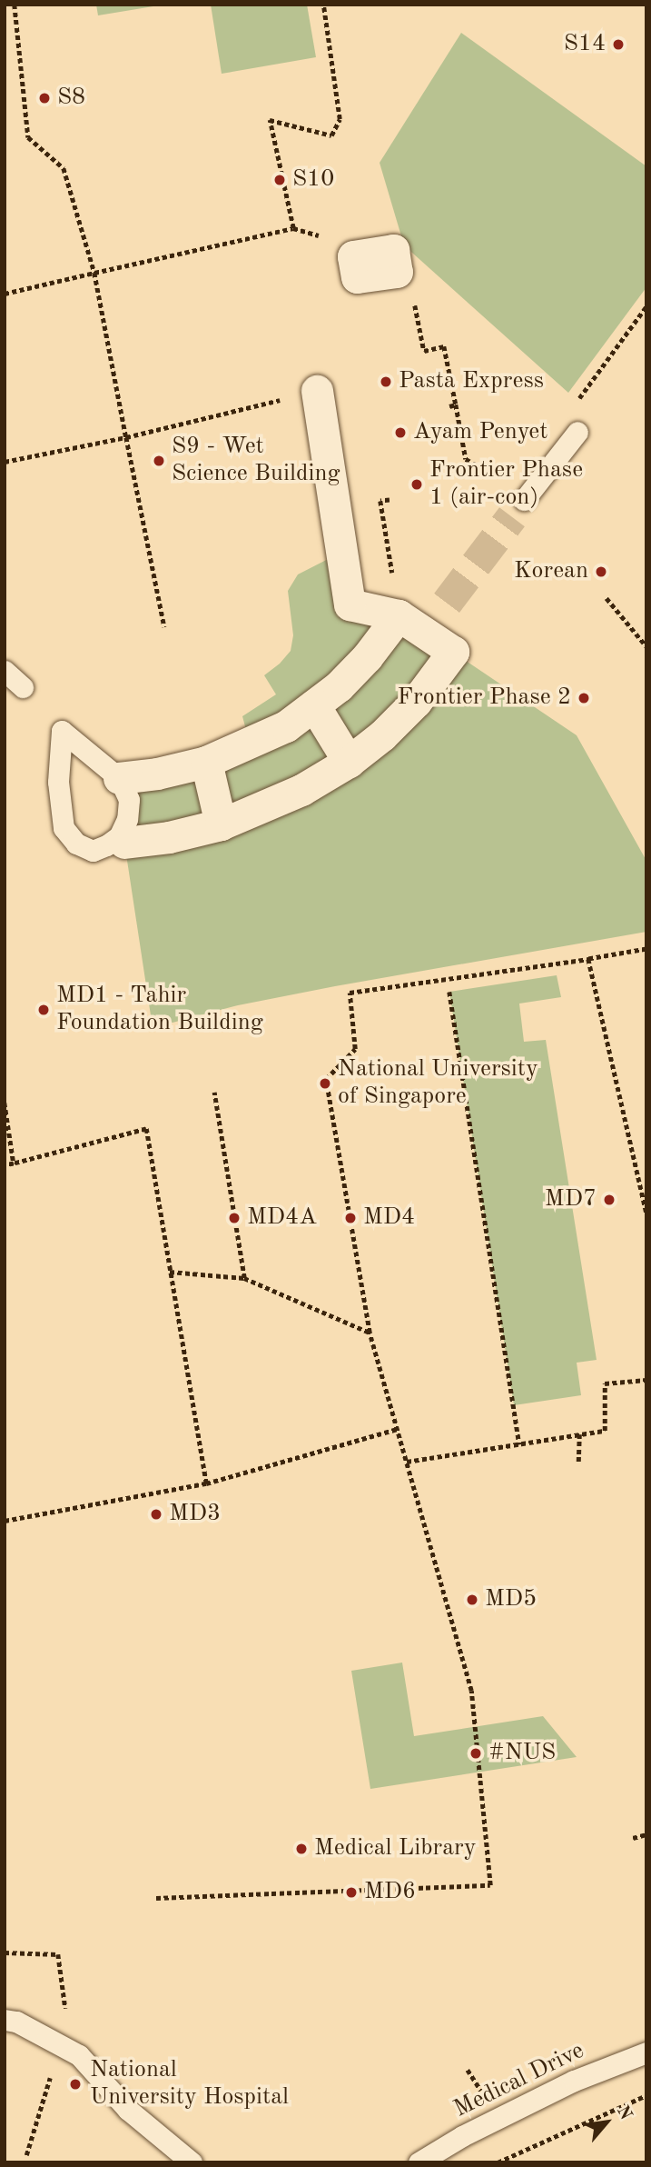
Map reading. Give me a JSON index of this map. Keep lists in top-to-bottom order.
{
  "streets": {
    "lane": ["Medical Drive"]
  },
  "places": [
    "S14",
    "S8",
    "S10",
    "Pasta Express",
    "Ayam Penyet",
    "S9 - Wet Science Building",
    "Frontier Phase 1 (air-con)",
    "Korean",
    "Frontier Phase 2",
    "MD1 - Tahir Foundation Building",
    "National University of Singapore",
    "MD7",
    "MD4A",
    "MD4",
    "MD3",
    "MD5",
    "#NUS",
    "Medical Library",
    "MD6",
    "National University Hospital"
  ],
  "north": "top right"
}
